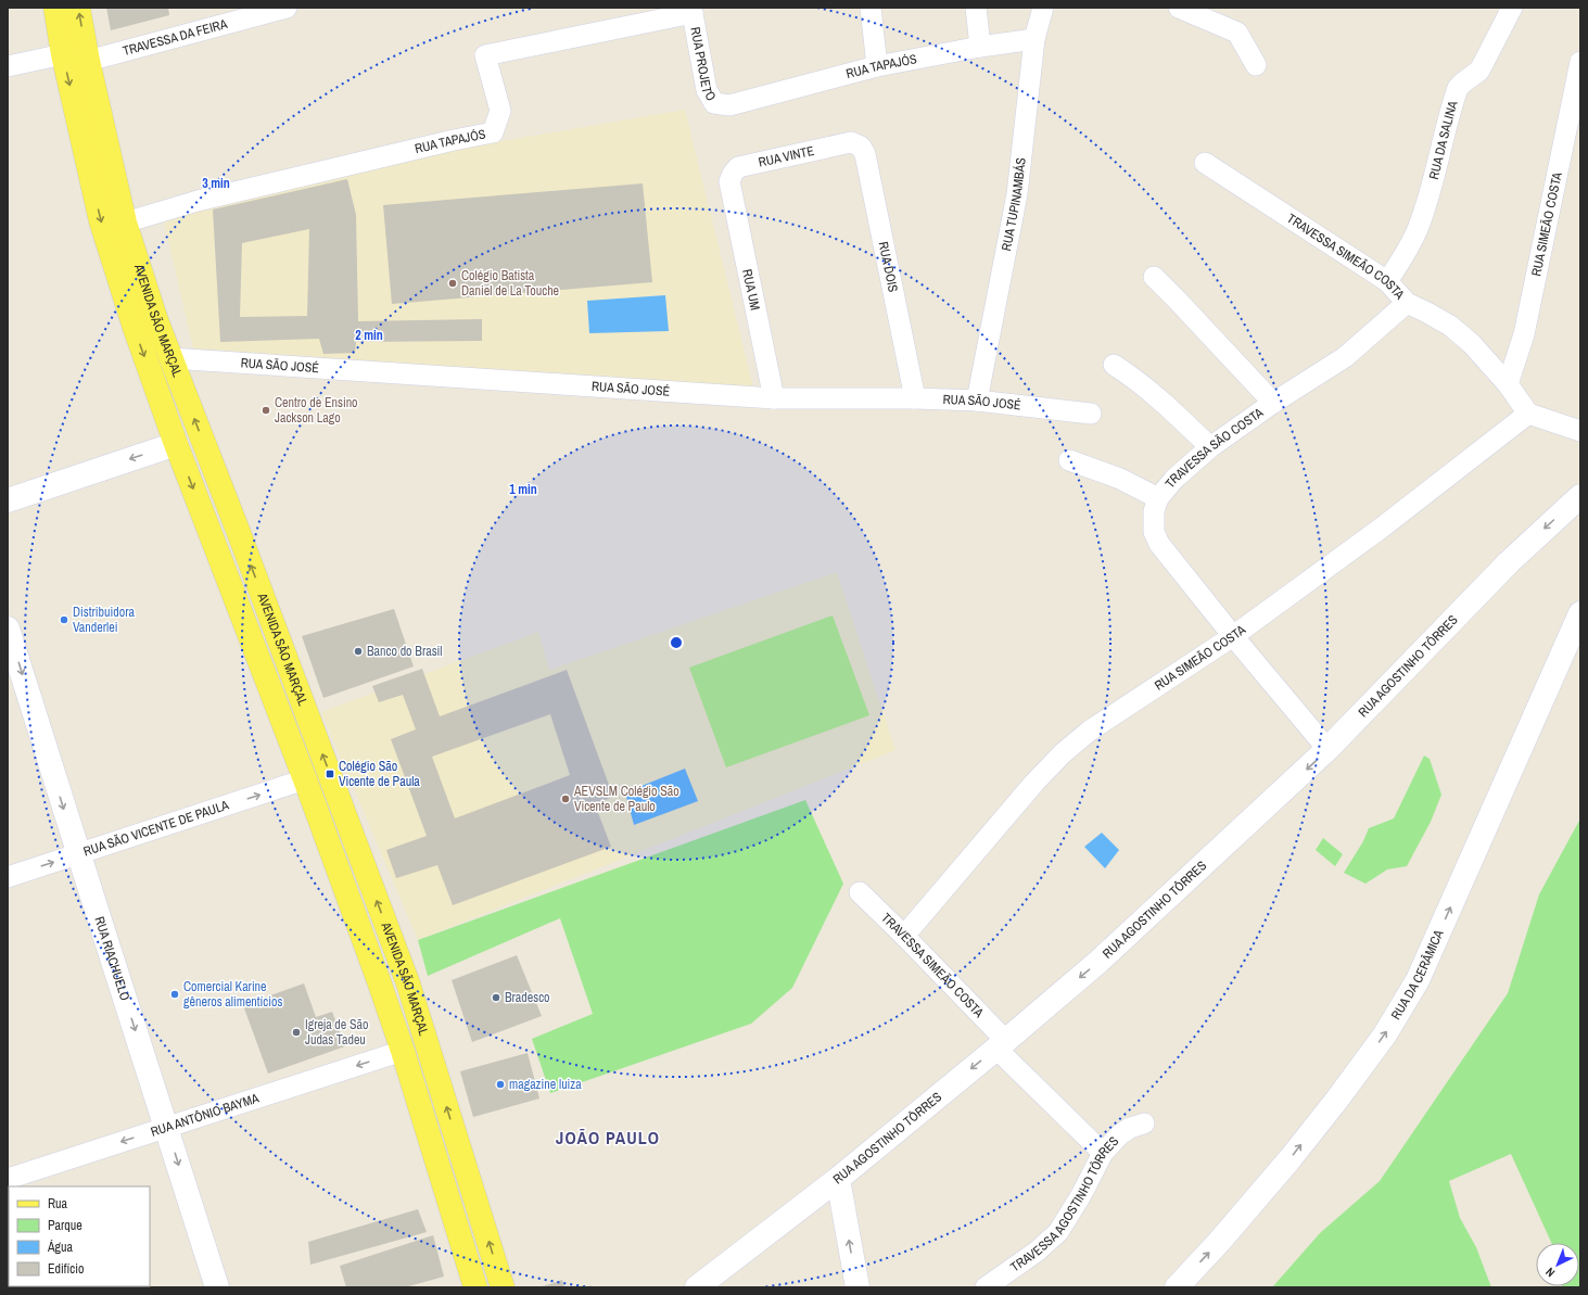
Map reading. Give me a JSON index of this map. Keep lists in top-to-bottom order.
{
  "streets": {
    "main road": ["AVENIDA SÃO MARÇAL"],
    "street": [
      "TRAVESSA DA FEIRA",
      "RUA PROJETO",
      "RUA TAPAJÓS",
      "RUA DA SALINA",
      "RUA VINTE",
      "RUA TUPINAMBÁS",
      "RUA SIMEÃO COSTA",
      "TRAVESSA SIMEÃO COSTA",
      "RUA DOIS",
      "RUA UM",
      "RUA SÃO JOSÉ",
      "TRAVESSA SÃO COSTA",
      "RUA AGOSTINHO TÔRRES",
      "RUA SÃO VICENTE DE PAULA",
      "RUA RIACHUELO",
      "RUA DA CERÂMICA",
      "RUA ANTÔNIO BAYMA",
      "TRAVESSA AGOSTINHO TÔRRES"
    ]
  },
  "crossings": [
    ["TRAVESSA DA FEIRA", "AVENIDA SÃO MARÇAL"],
    ["RUA PROJETO", "RUA TAPAJÓS"],
    ["RUA TAPAJÓS", "RUA TUPINAMBÁS"],
    ["RUA TAPAJÓS", "AVENIDA SÃO MARÇAL"],
    ["RUA DA SALINA", "TRAVESSA SIMEÃO COSTA"],
    ["RUA VINTE", "RUA DOIS"],
    ["RUA VINTE", "RUA UM"],
    ["RUA TUPINAMBÁS", "RUA SÃO JOSÉ"],
    ["RUA SIMEÃO COSTA", "TRAVESSA SIMEÃO COSTA"],
    ["RUA SIMEÃO COSTA", "TRAVESSA SÃO COSTA"],
    ["TRAVESSA SIMEÃO COSTA", "TRAVESSA SÃO COSTA"],
    ["TRAVESSA SIMEÃO COSTA", "RUA AGOSTINHO TÔRRES"],
    ["TRAVESSA SIMEÃO COSTA", "TRAVESSA AGOSTINHO TÔRRES"],
    ["RUA DOIS", "RUA SÃO JOSÉ"],
    ["RUA UM", "RUA SÃO JOSÉ"],
    ["AVENIDA SÃO MARÇAL", "RUA SÃO JOSÉ"],
    ["AVENIDA SÃO MARÇAL", "RUA SÃO VICENTE DE PAULA"],
    ["AVENIDA SÃO MARÇAL", "RUA ANTÔNIO BAYMA"],
    ["RUA SÃO VICENTE DE PAULA", "RUA RIACHUELO"],
    ["RUA RIACHUELO", "RUA ANTÔNIO BAYMA"]
  ],
  "one_way": [
    "RUA AGOSTINHO TÔRRES",
    "RUA SÃO VICENTE DE PAULA",
    "RUA RIACHUELO",
    "RUA DA CERÂMICA",
    "RUA ANTÔNIO BAYMA"
  ],
  "districts": ["JOÃO PAULO"],
  "places": {
    "other": [
      "Colégio Batista Daniel de La Touche",
      "Centro de Ensino Jackson Lago",
      "Distribuidora Vanderlei",
      "Banco do Brasil",
      "AEVSLM Colégio São Vicente de Paulo",
      "Comercial Karine gêneros alimentícios",
      "Bradesco",
      "Igreja de São Judas Tadeu",
      "magazine luiza"
    ],
    "transit": ["Colégio São Vicente de Paula"]
  },
  "legend": [
    "Rua",
    "Parque",
    "Água",
    "Edifício"
  ],
  "north": "bottom left",
  "rings": ["3 min", "2 min", "1 min"]
}
